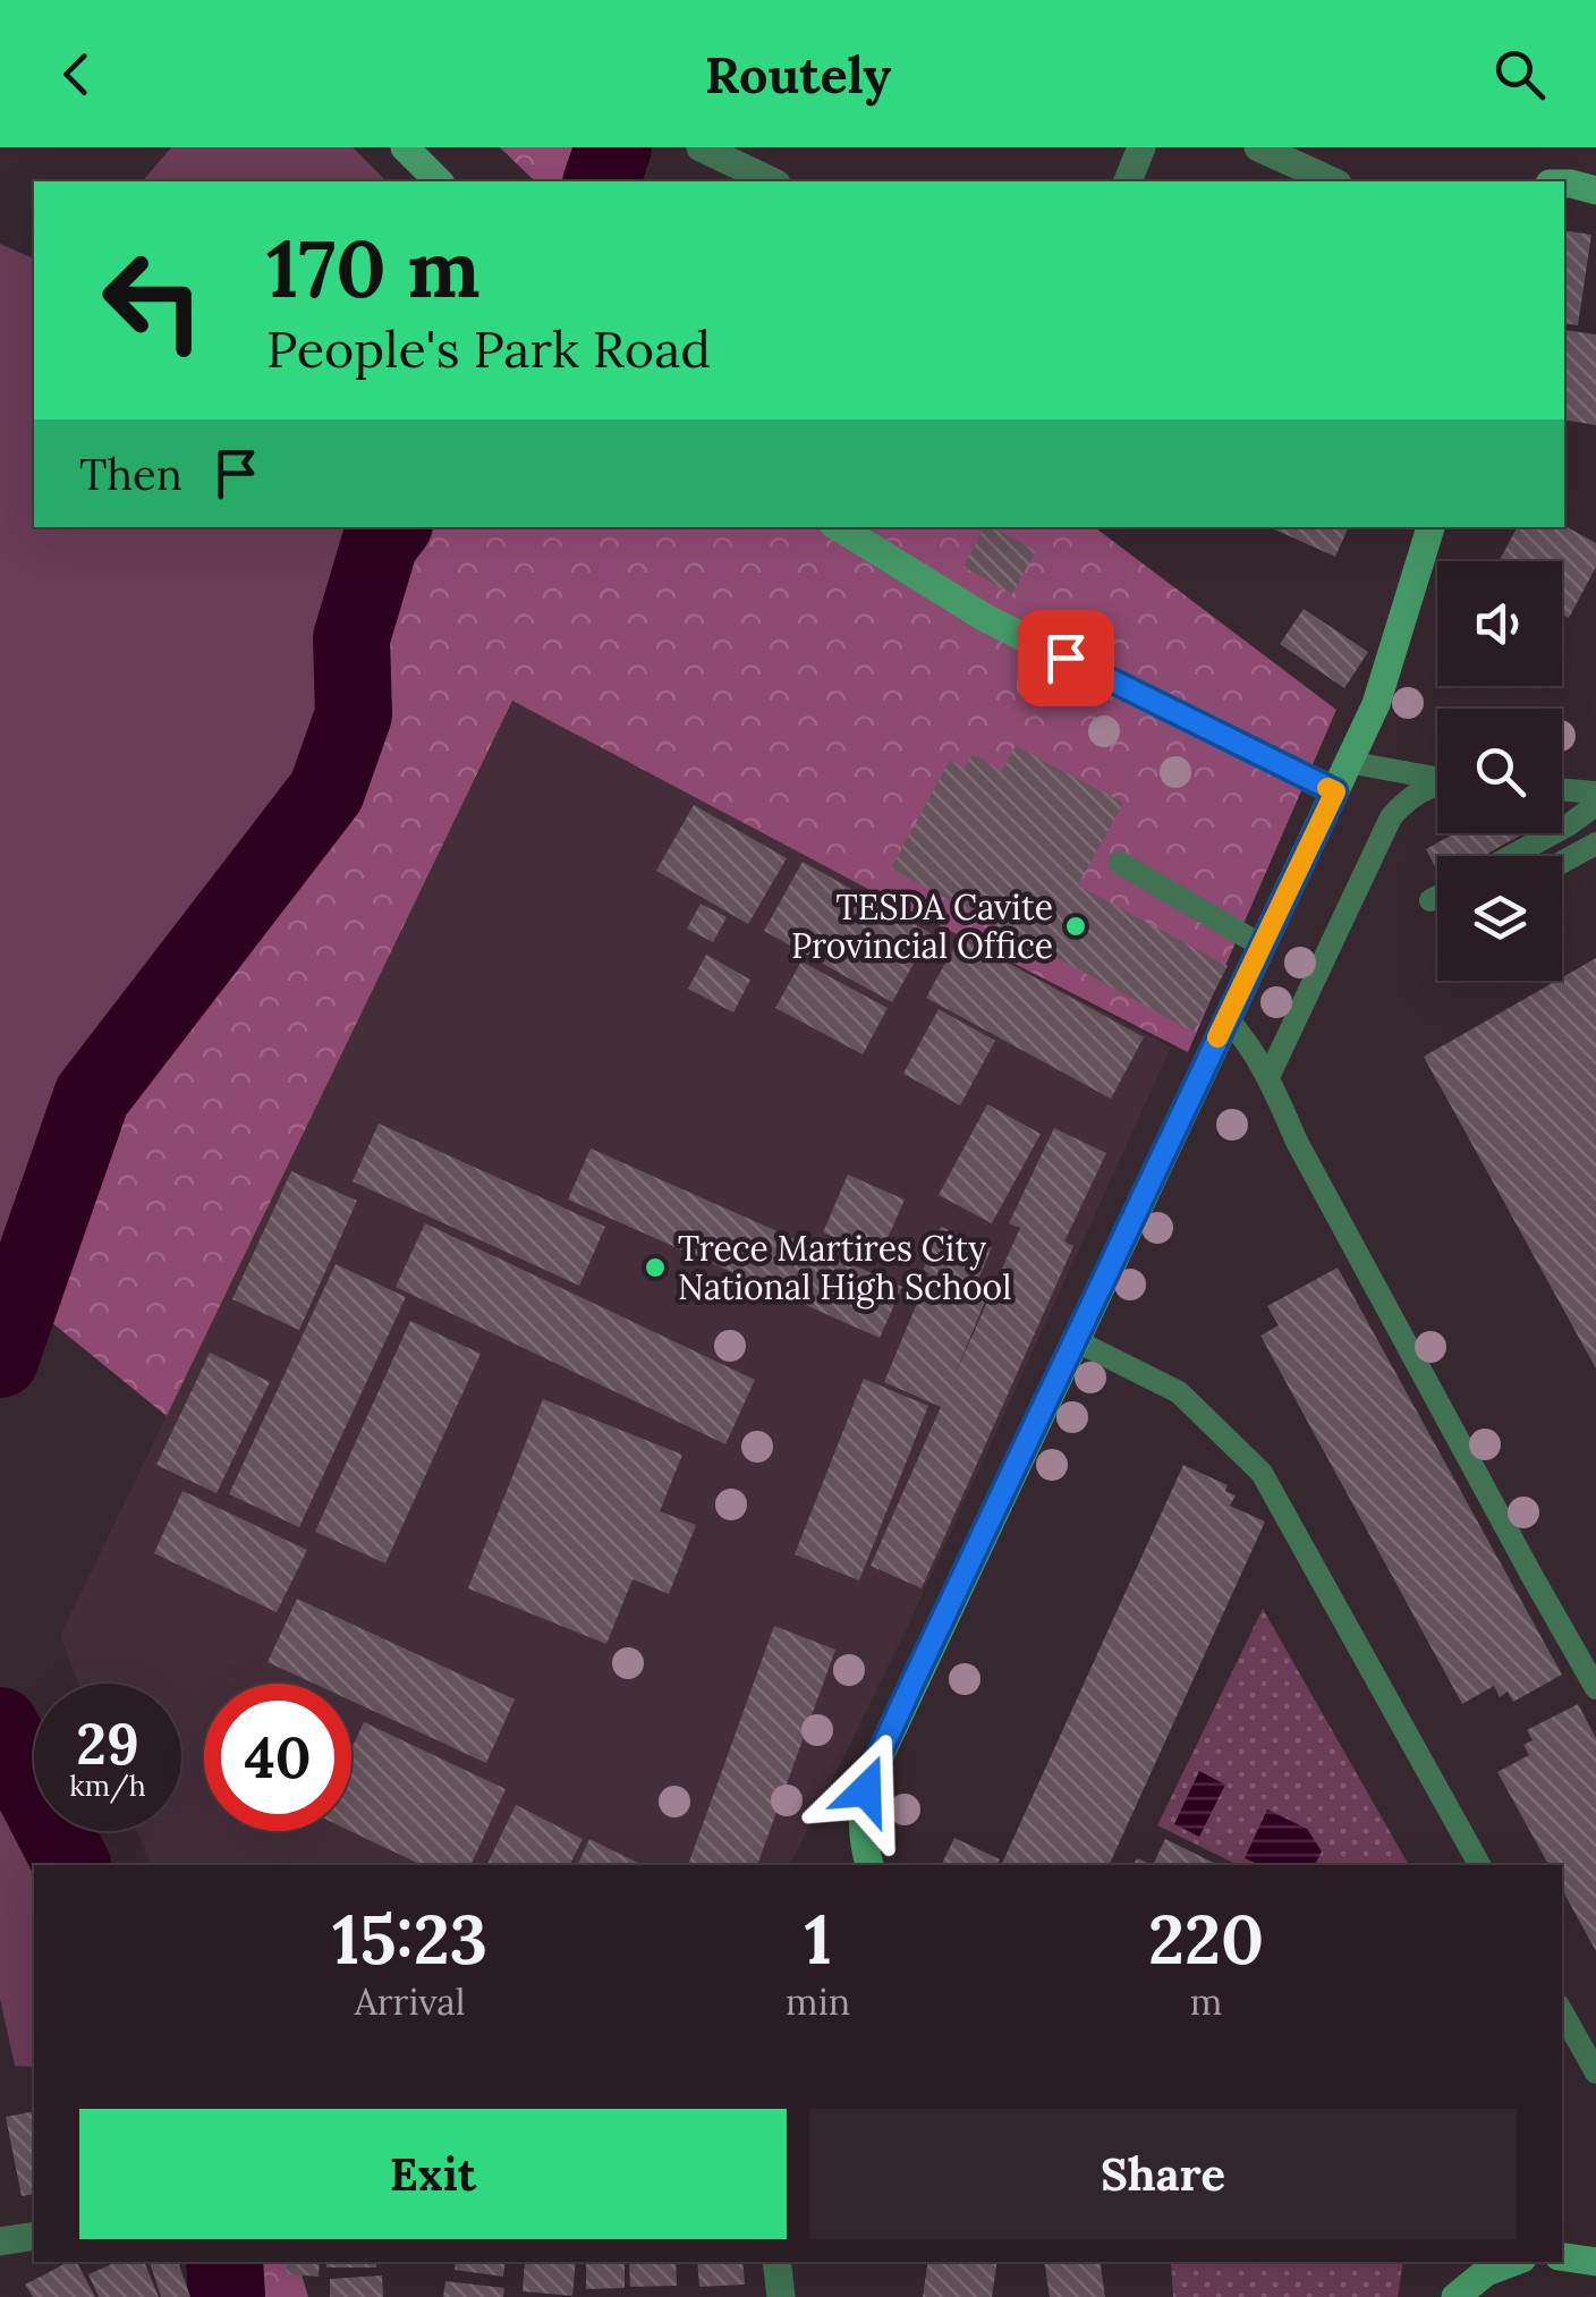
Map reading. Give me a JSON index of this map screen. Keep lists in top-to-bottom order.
{
  "places": ["TESDA Cavite Provincial Office", "Trece Martires City National High School"],
  "page": {
    "header": "Routely",
    "turn": ["170 m", "People's Park Road"],
    "then": "Then",
    "speed": "29 km/h",
    "limit": "40",
    "eta": [
      "15:23",
      "Arrival",
      "1",
      "min",
      "220",
      "m"
    ],
    "buttons": ["Exit", "Share"]
  }
}
